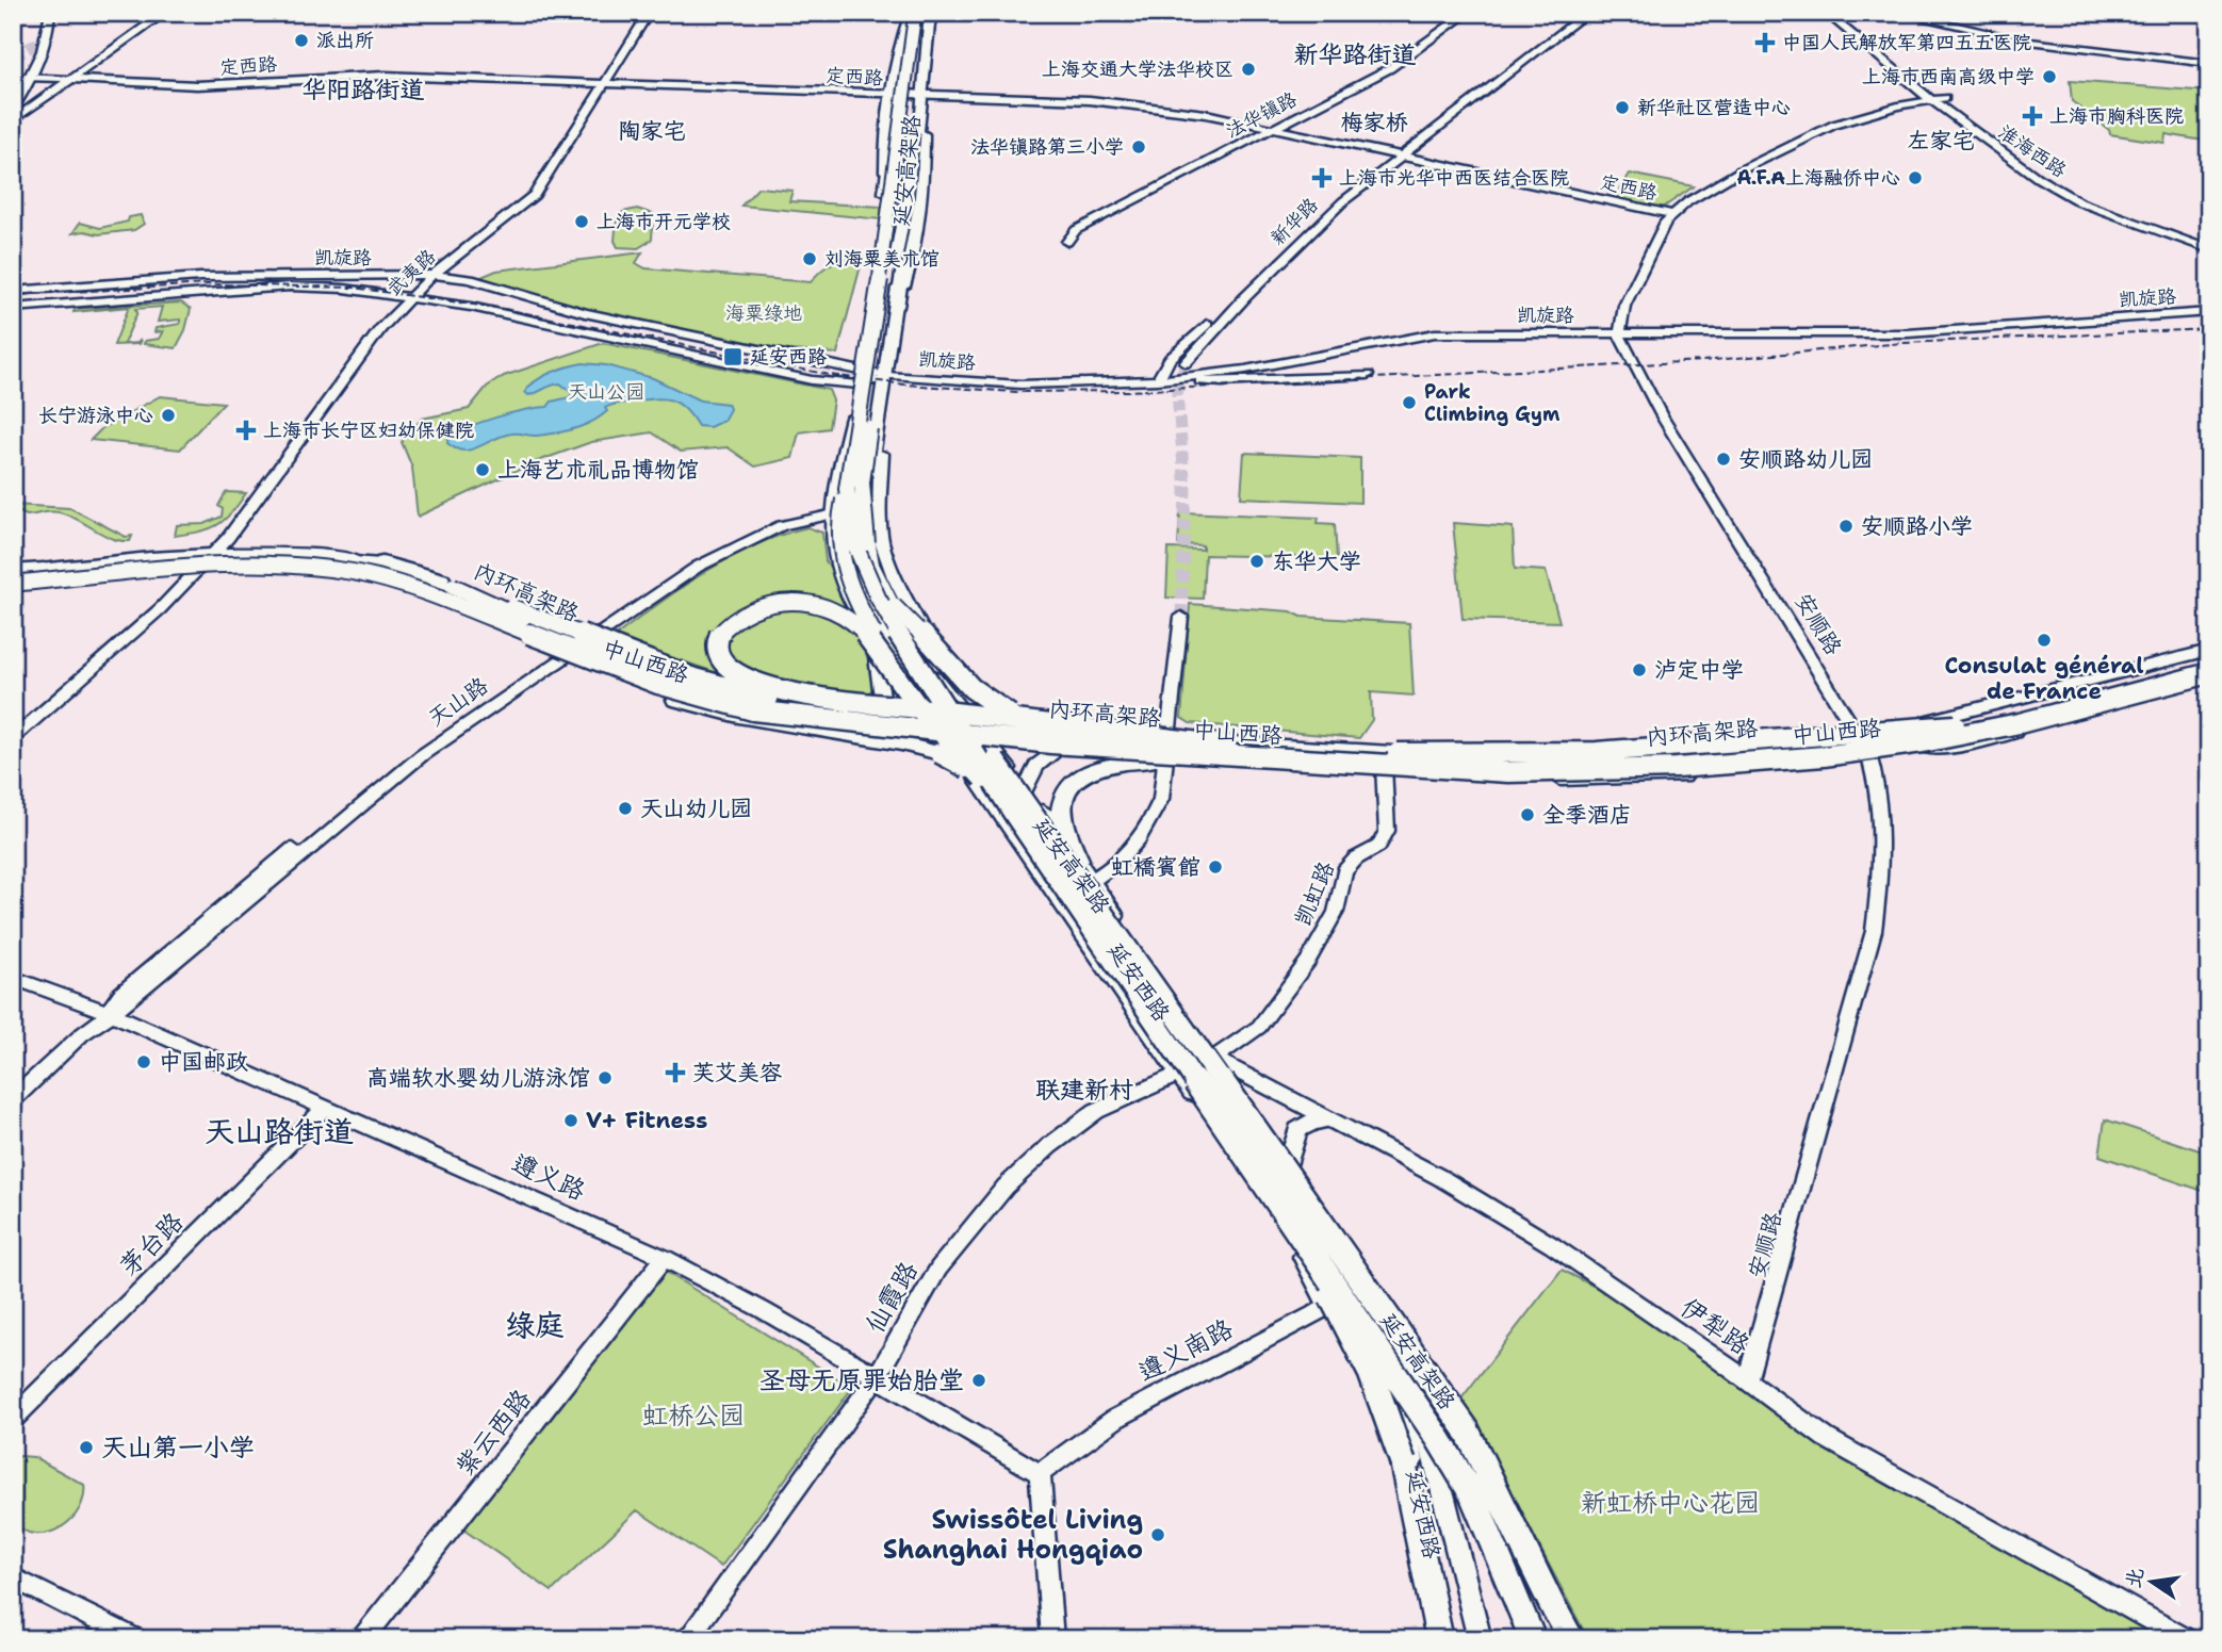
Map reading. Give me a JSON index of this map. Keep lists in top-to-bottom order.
{
  "streets": {
    "highway": ["延安高架路", "内环高架路"],
    "main road": ["中山西路", "延安西路"],
    "street": [
      "定西路",
      "法华镇路",
      "淮海西路",
      "新华路",
      "凯旋路",
      "武夷路",
      "安顺路",
      "天山路",
      "凯虹路",
      "遵义路",
      "茅台路",
      "仙霞路",
      "伊犁路",
      "遵义南路",
      "紫云西路"
    ]
  },
  "crossings": [
    ["定西路", "法华镇路"],
    ["定西路", "新华路"],
    ["定西路", "武夷路"],
    ["定西路", "延安西路"],
    ["延安高架路", "天山路"],
    ["延安高架路", "延安西路"],
    ["凯旋路", "武夷路"],
    ["凯旋路", "安顺路"],
    ["凯旋路", "延安西路"],
    ["武夷路", "中山西路"],
    ["安顺路", "中山西路"],
    ["安顺路", "伊犁路"],
    ["中山西路", "天山路"],
    ["中山西路", "凯虹路"],
    ["中山西路", "延安西路"],
    ["天山路", "延安西路"],
    ["天山路", "遵义路"],
    ["凯虹路", "延安西路"],
    ["凯虹路", "仙霞路"],
    ["凯虹路", "伊犁路"],
    ["延安西路", "仙霞路"],
    ["延安西路", "伊犁路"],
    ["延安西路", "遵义南路"],
    ["遵义路", "茅台路"],
    ["遵义路", "仙霞路"],
    ["遵义路", "遵义南路"],
    ["遵义路", "紫云西路"],
    ["仙霞路", "伊犁路"]
  ],
  "districts": [
    "新华路街道",
    "华阳路街道",
    "梅家桥",
    "陶家宅",
    "左家宅",
    "联建新村",
    "天山路街道",
    "绿庭"
  ],
  "parks": [
    "海粟绿地",
    "天山公园",
    "虹桥公园",
    "新虹桥中心花园"
  ],
  "places": {
    "other": [
      "派出所",
      "上海交通大学法华校区",
      "上海市西南高级中学",
      "新华社区营造中心",
      "法华镇路第三小学",
      "A.F.A上海融侨中心",
      "上海市开元学校",
      "刘海粟美术馆",
      "Park Climbing Gym",
      "长宁游泳中心",
      "安顺路幼儿园",
      "上海艺术礼品博物馆",
      "安顺路小学",
      "东华大学",
      "Consulat général de France",
      "泸定中学",
      "天山幼儿园",
      "全季酒店",
      "虹橋賓館",
      "中国邮政",
      "高端软水婴幼儿游泳馆",
      "V+ Fitness",
      "圣母无原罪始胎堂",
      "天山第一小学",
      "Swissôtel Living Shanghai Hongqiao"
    ],
    "health": [
      "中国人民解放军第四五五医院",
      "上海市胸科医院",
      "上海市光华中西医结合医院",
      "上海市长宁区妇幼保健院",
      "芙艾美容"
    ],
    "transit": ["延安西路"]
  },
  "north": "left"
}
